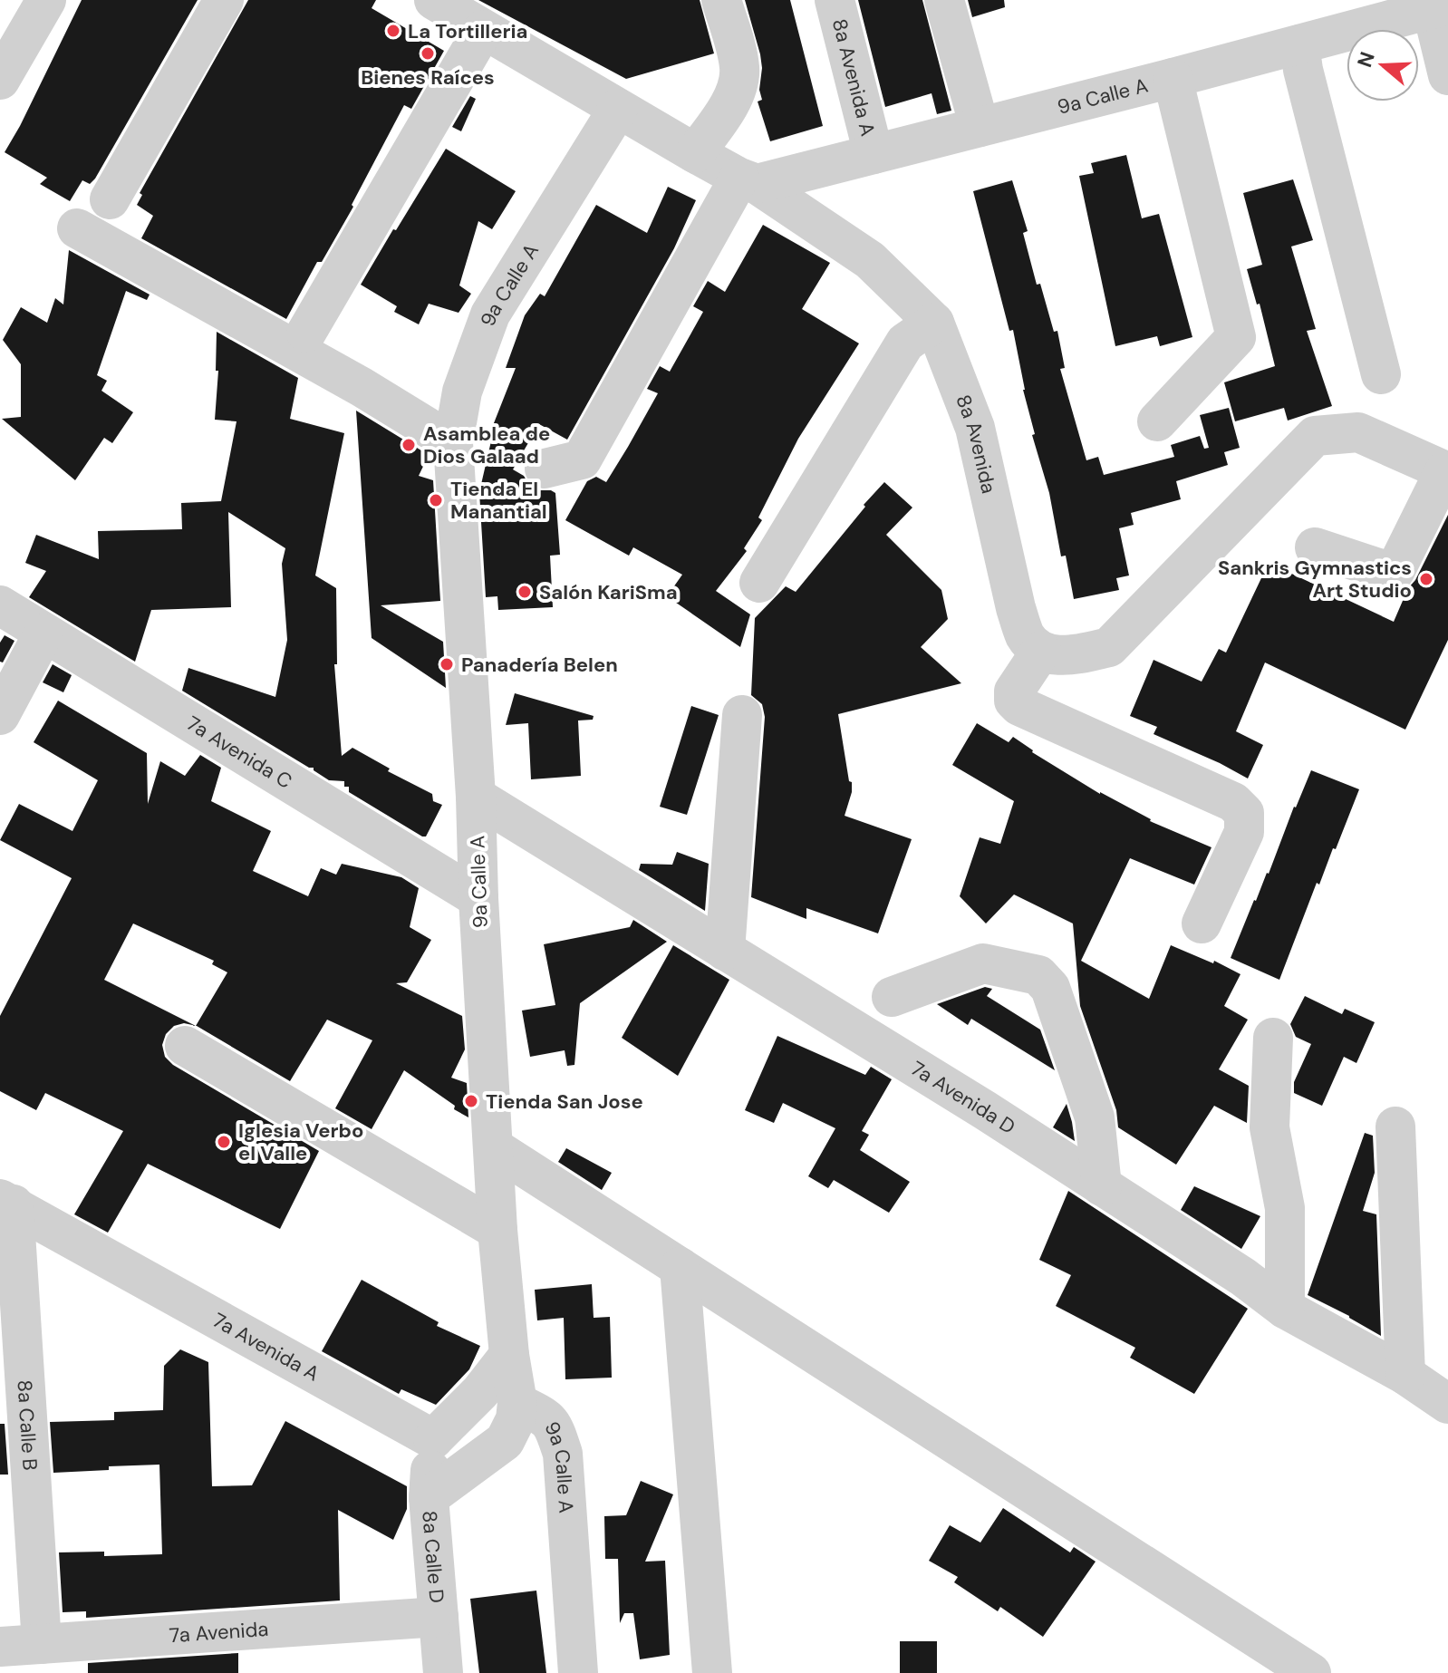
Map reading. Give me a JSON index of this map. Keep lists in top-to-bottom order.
{
  "streets": {
    "street": [
      "8a Avenida A",
      "9a Calle A",
      "8a Avenida",
      "7a Avenida C",
      "7a Avenida D",
      "7a Avenida A",
      "8a Calle B",
      "8a Calle D",
      "7a Avenida"
    ]
  },
  "crossings": [
    ["8a Avenida A", "9a Calle A"],
    ["9a Calle A", "8a Avenida"],
    ["9a Calle A", "7a Avenida C"],
    ["9a Calle A", "7a Avenida D"],
    ["7a Avenida A", "8a Calle B"],
    ["7a Avenida A", "8a Calle D"],
    ["8a Calle B", "7a Avenida"],
    ["8a Calle D", "7a Avenida"]
  ],
  "places": [
    "La Tortilleria",
    "Bienes Raíces",
    "Asamblea de Dios Galaad",
    "Tienda El Manantial",
    "Sankris Gymnastics Art Studio",
    "Salón KariSma",
    "Panadería Belen",
    "Tienda San Jose",
    "Iglesia Verbo el Valle"
  ],
  "north": "left"
}
